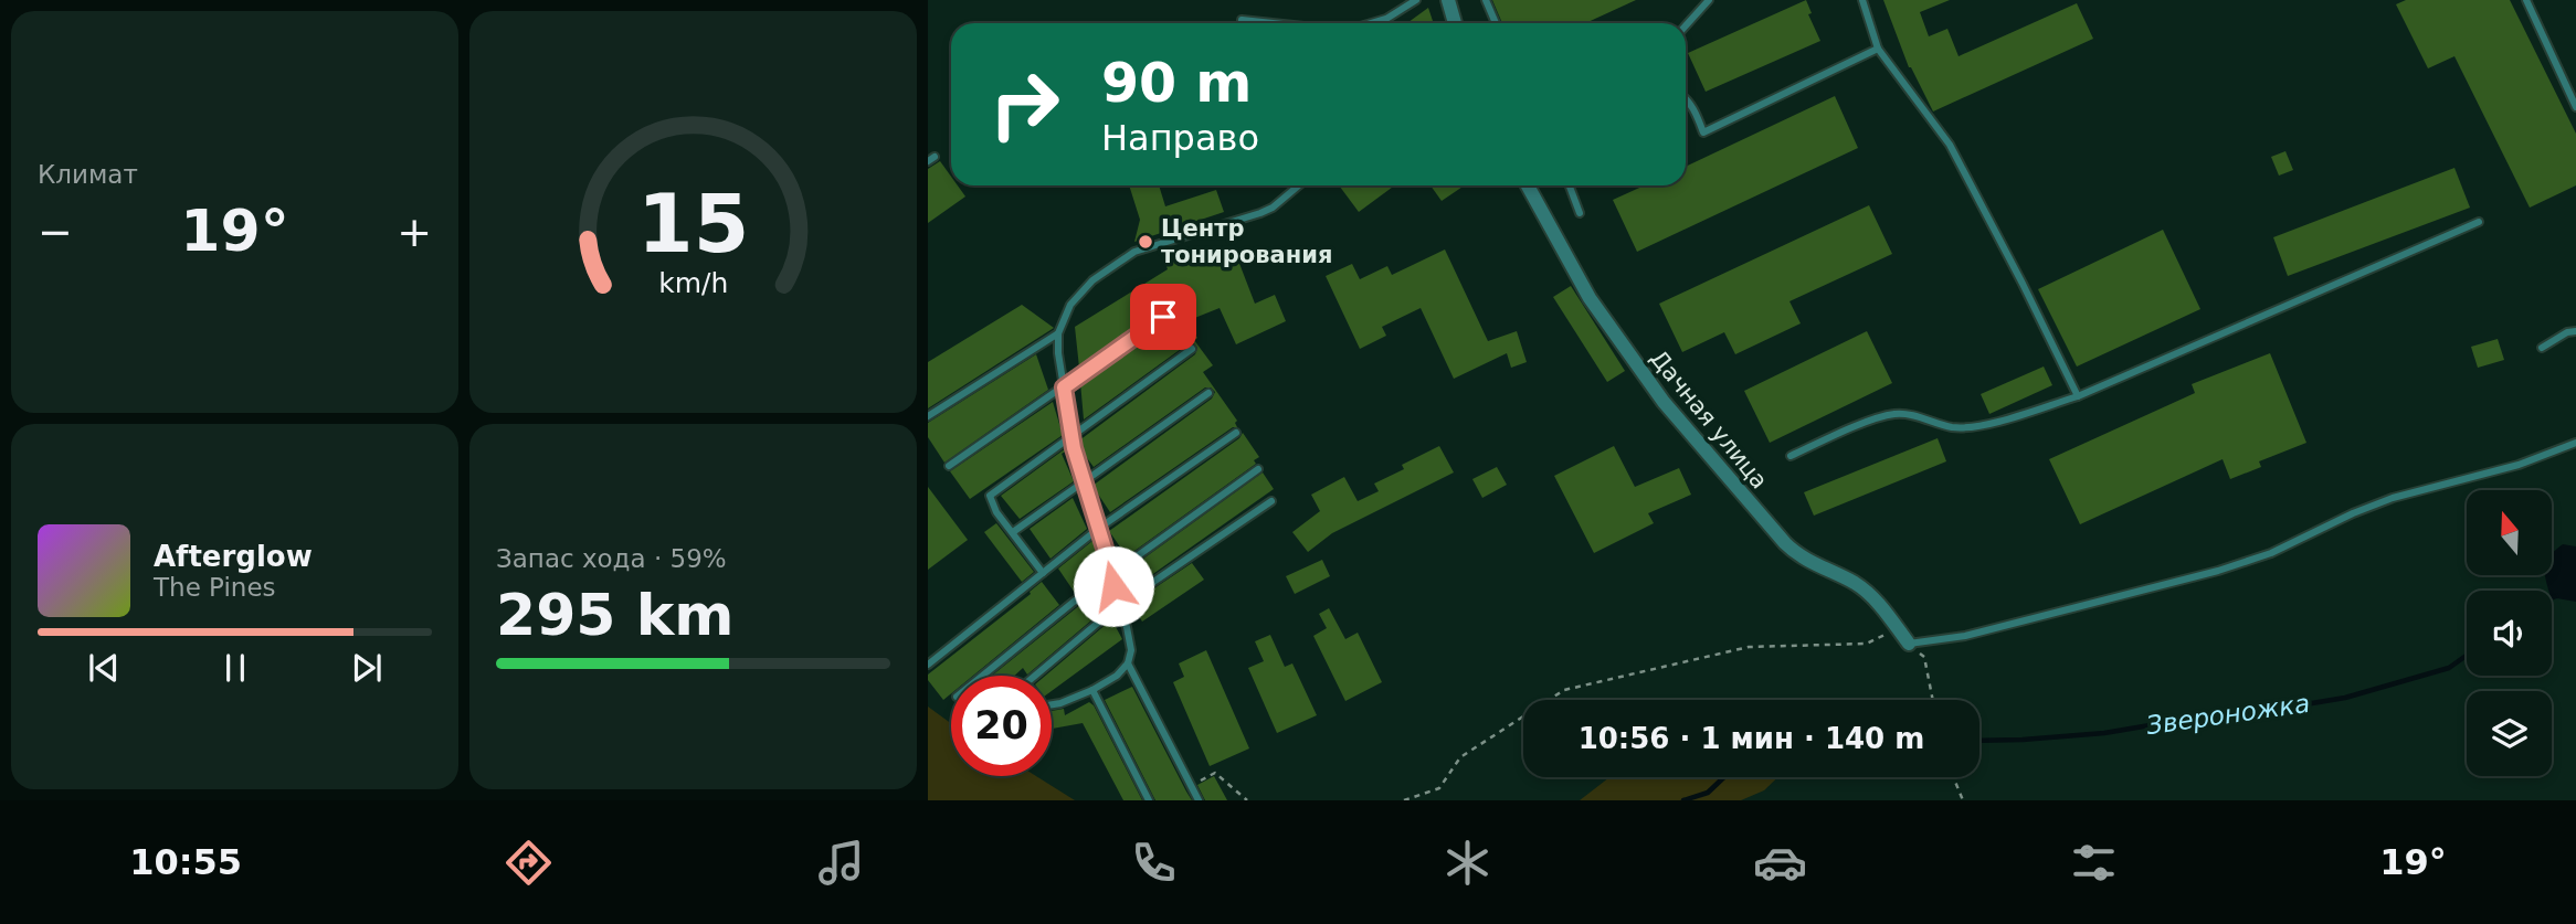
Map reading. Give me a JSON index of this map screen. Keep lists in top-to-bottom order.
{
  "streets": {
    "street": ["Дачная улица"]
  },
  "water": ["Звероножка"],
  "places": ["Центр тонирования"],
  "north": "top",
  "page": {
    "tile": [
      "Климат",
      ["Запас хода · 59%", "295 km"]
    ],
    "turn": ["90 m", "Направо"],
    "heat": ["−", "19°", "+"],
    "song": ["Afterglow", "The Pines"],
    "limit": "20",
    "trip": "10:56 · 1 мин · 140 m",
    "tabs": ["10:55", "19°"],
    "gauge": ["15", "km/h"]
  }
}
